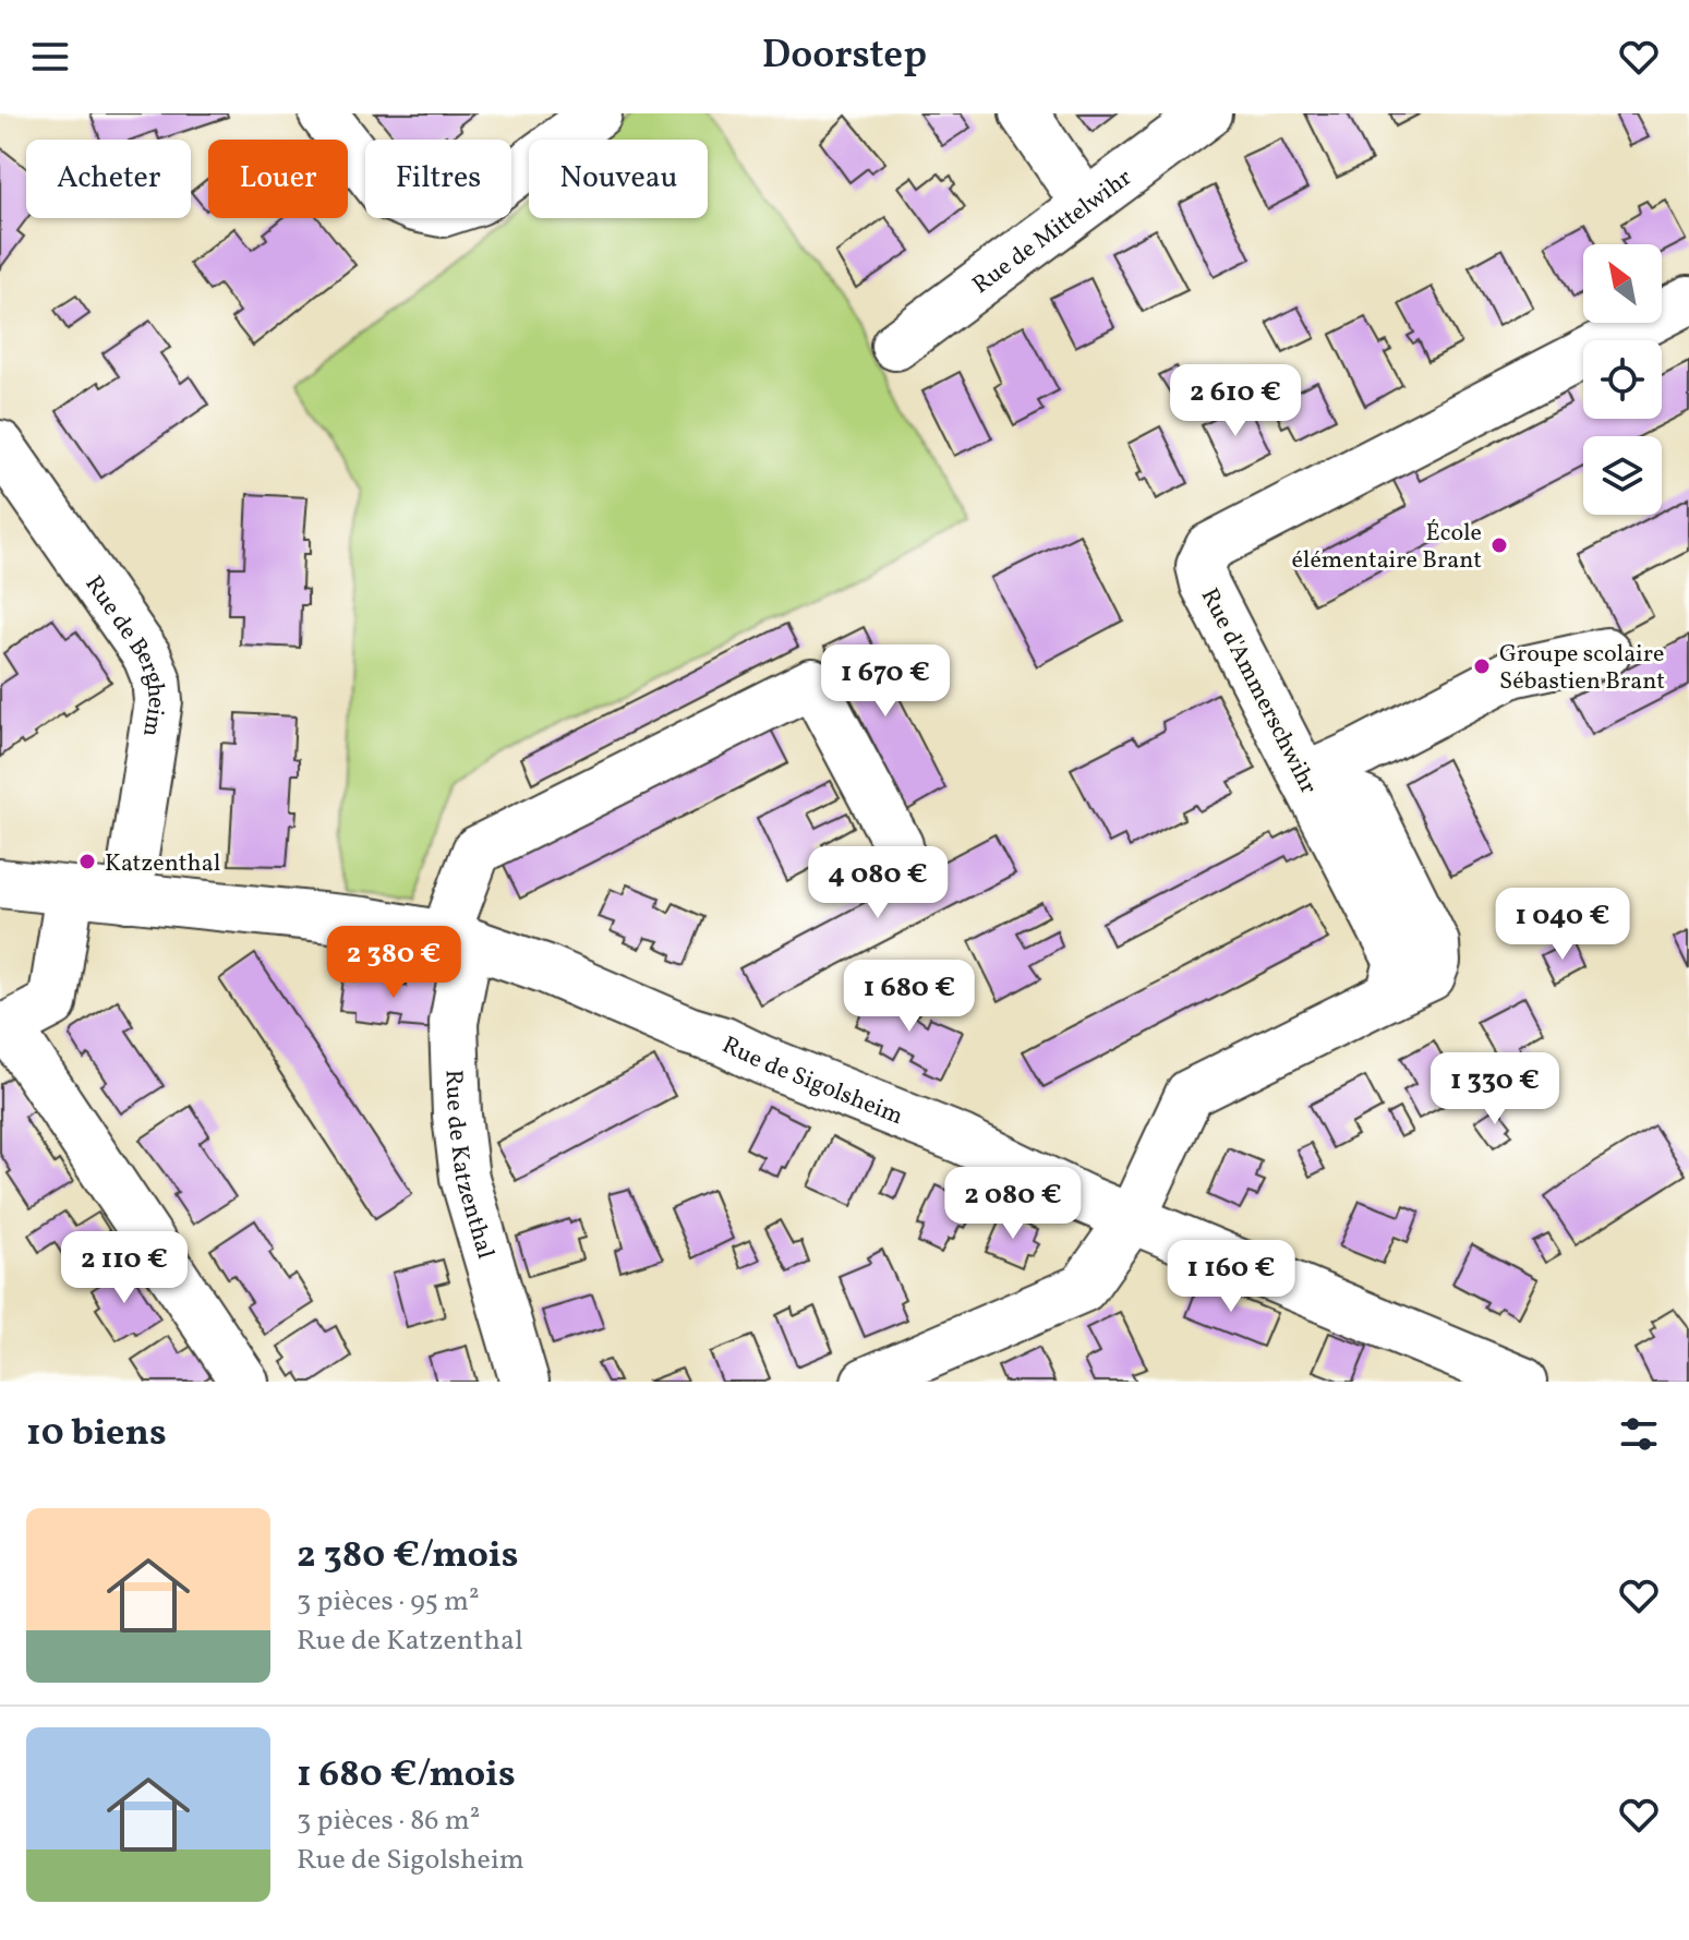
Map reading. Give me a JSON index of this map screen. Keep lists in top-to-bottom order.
{
  "streets": {
    "street": [
      "Rue de Mittelwihr",
      "Rue de Bergheim",
      "Rue d'Ammerschwihr",
      "Rue de Sigolsheim",
      "Rue de Katzenthal"
    ]
  },
  "crossings": [
    ["Rue de Bergheim", "Rue de Sigolsheim"],
    ["Rue d'Ammerschwihr", "Rue de Sigolsheim"],
    ["Rue de Sigolsheim", "Rue de Katzenthal"]
  ],
  "places": ["École élémentaire Brant", "Groupe scolaire Sébastien Brant", "Katzenthal"],
  "north": "top left",
  "page": {
    "header": "Doorstep",
    "chip": [
      "Acheter",
      "Louer",
      "Filtres",
      "Nouveau"
    ],
    "price": [
      "2 610 €",
      "1 670 €",
      "4 080 €",
      "1 040 €",
      "2 380 €",
      "1 680 €",
      "1 330 €",
      "2 080 €",
      "2 110 €",
      "1 160 €"
    ],
    "heading": "10 biens",
    "list": [
      {
        "name": "2 380 €/mois",
        "note": "3 pièces · 95 m² · Rue de Katzenthal"
      },
      {
        "name": "1 680 €/mois",
        "note": "3 pièces · 86 m² · Rue de Sigolsheim"
      }
    ]
  }
}
